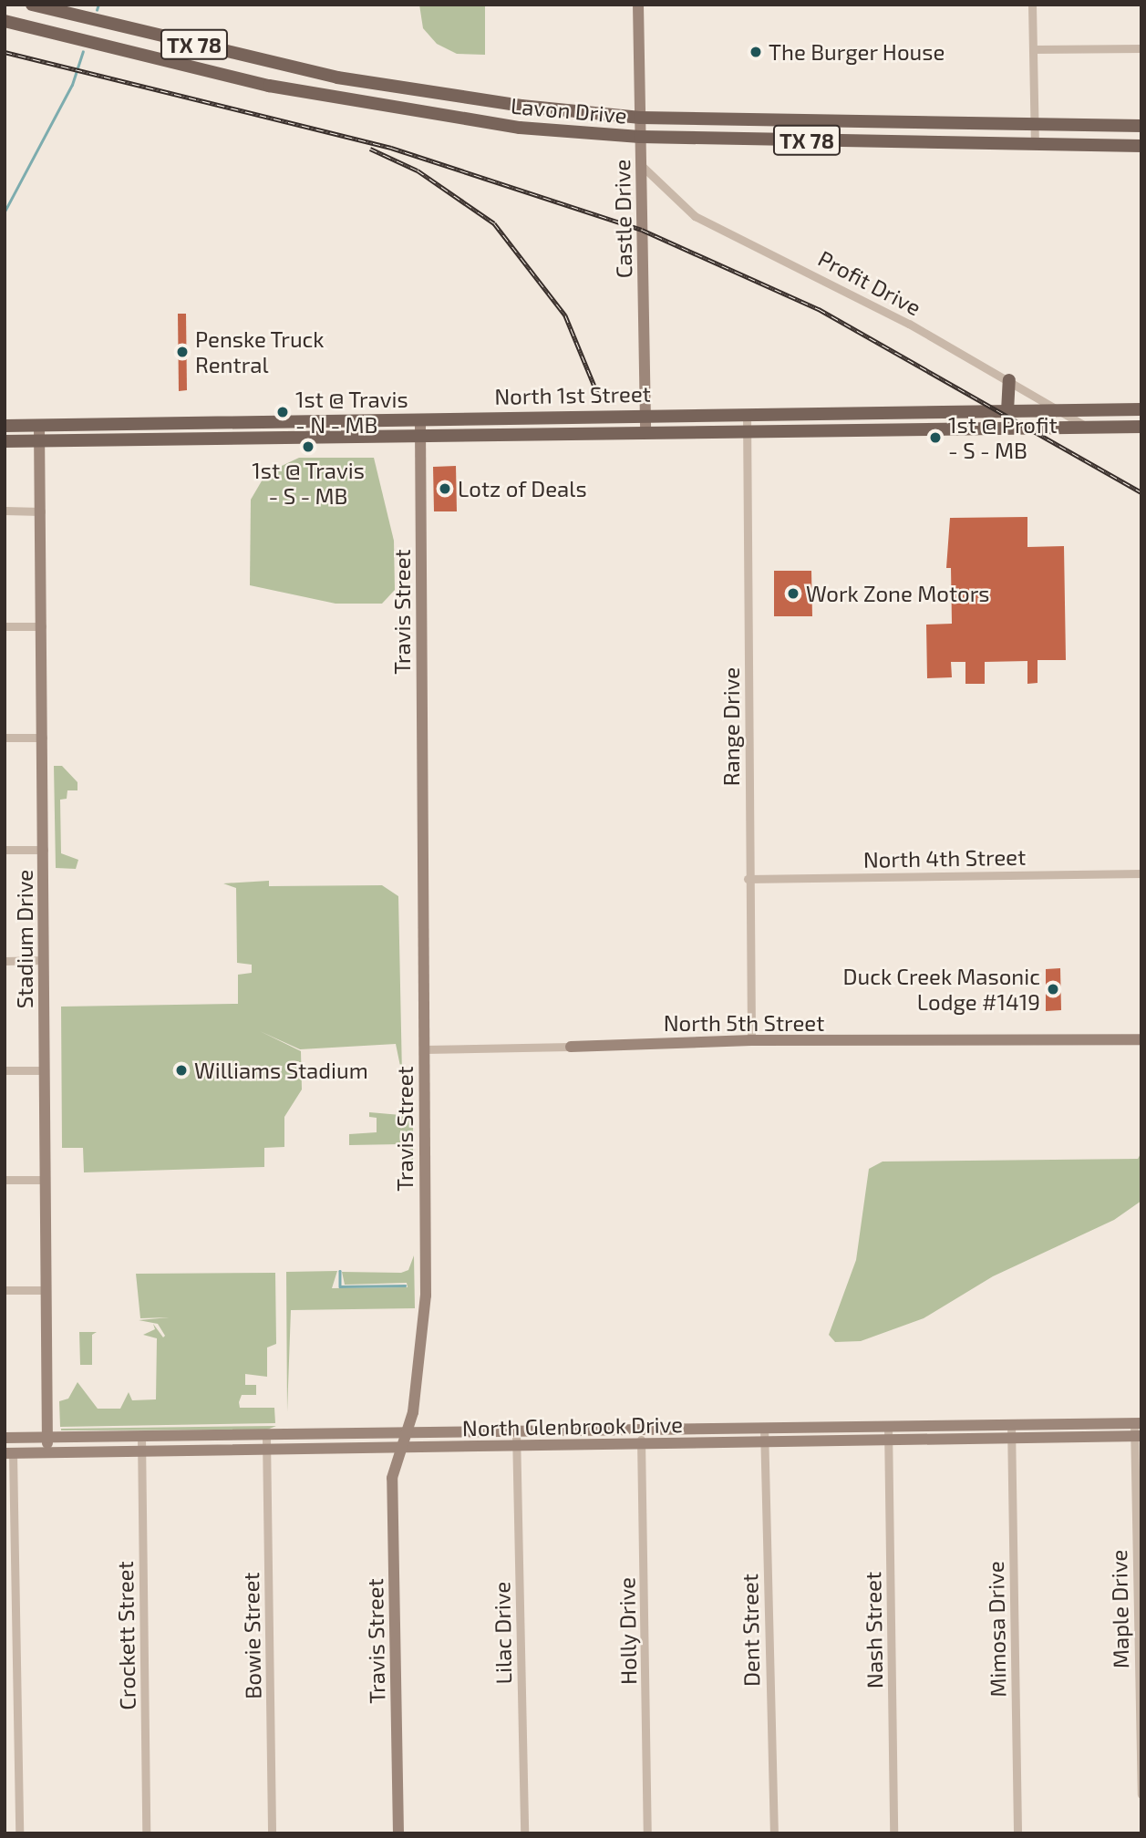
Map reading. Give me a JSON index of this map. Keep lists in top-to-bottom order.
{
  "streets": {
    "main road": ["TX 78", "Lavon Drive", "North 1st Street"],
    "street": [
      "Castle Drive",
      "Profit Drive",
      "Travis Street",
      "Range Drive",
      "North 4th Street",
      "Stadium Drive",
      "North 5th Street",
      "North Glenbrook Drive",
      "Maple Drive",
      "Mimosa Drive",
      "Dent Street",
      "Nash Street",
      "Holly Drive",
      "Lilac Drive",
      "Crockett Street",
      "Bowie Street"
    ]
  },
  "crossings": [
    ["Lavon Drive", "Castle Drive"],
    ["Castle Drive", "Profit Drive"],
    ["Castle Drive", "North 1st Street"],
    ["Profit Drive", "North 1st Street"],
    ["North 1st Street", "Travis Street"],
    ["North 1st Street", "Range Drive"],
    ["North 1st Street", "Stadium Drive"],
    ["Travis Street", "North 5th Street"],
    ["Travis Street", "North Glenbrook Drive"],
    ["Range Drive", "North 4th Street"],
    ["Range Drive", "North 5th Street"],
    ["Stadium Drive", "North Glenbrook Drive"],
    ["North Glenbrook Drive", "Maple Drive"],
    ["North Glenbrook Drive", "Mimosa Drive"],
    ["North Glenbrook Drive", "Dent Street"],
    ["North Glenbrook Drive", "Nash Street"],
    ["North Glenbrook Drive", "Holly Drive"],
    ["North Glenbrook Drive", "Lilac Drive"],
    ["North Glenbrook Drive", "Crockett Street"],
    ["North Glenbrook Drive", "Bowie Street"]
  ],
  "places": [
    "The Burger House",
    "Penske Truck Rentral",
    "1st @ Travis - N - MB",
    "1st @ Profit - S - MB",
    "1st @ Travis - S - MB",
    "Lotz of Deals",
    "Work Zone Motors",
    "Duck Creek Masonic Lodge #1419",
    "Williams Stadium"
  ]
}
